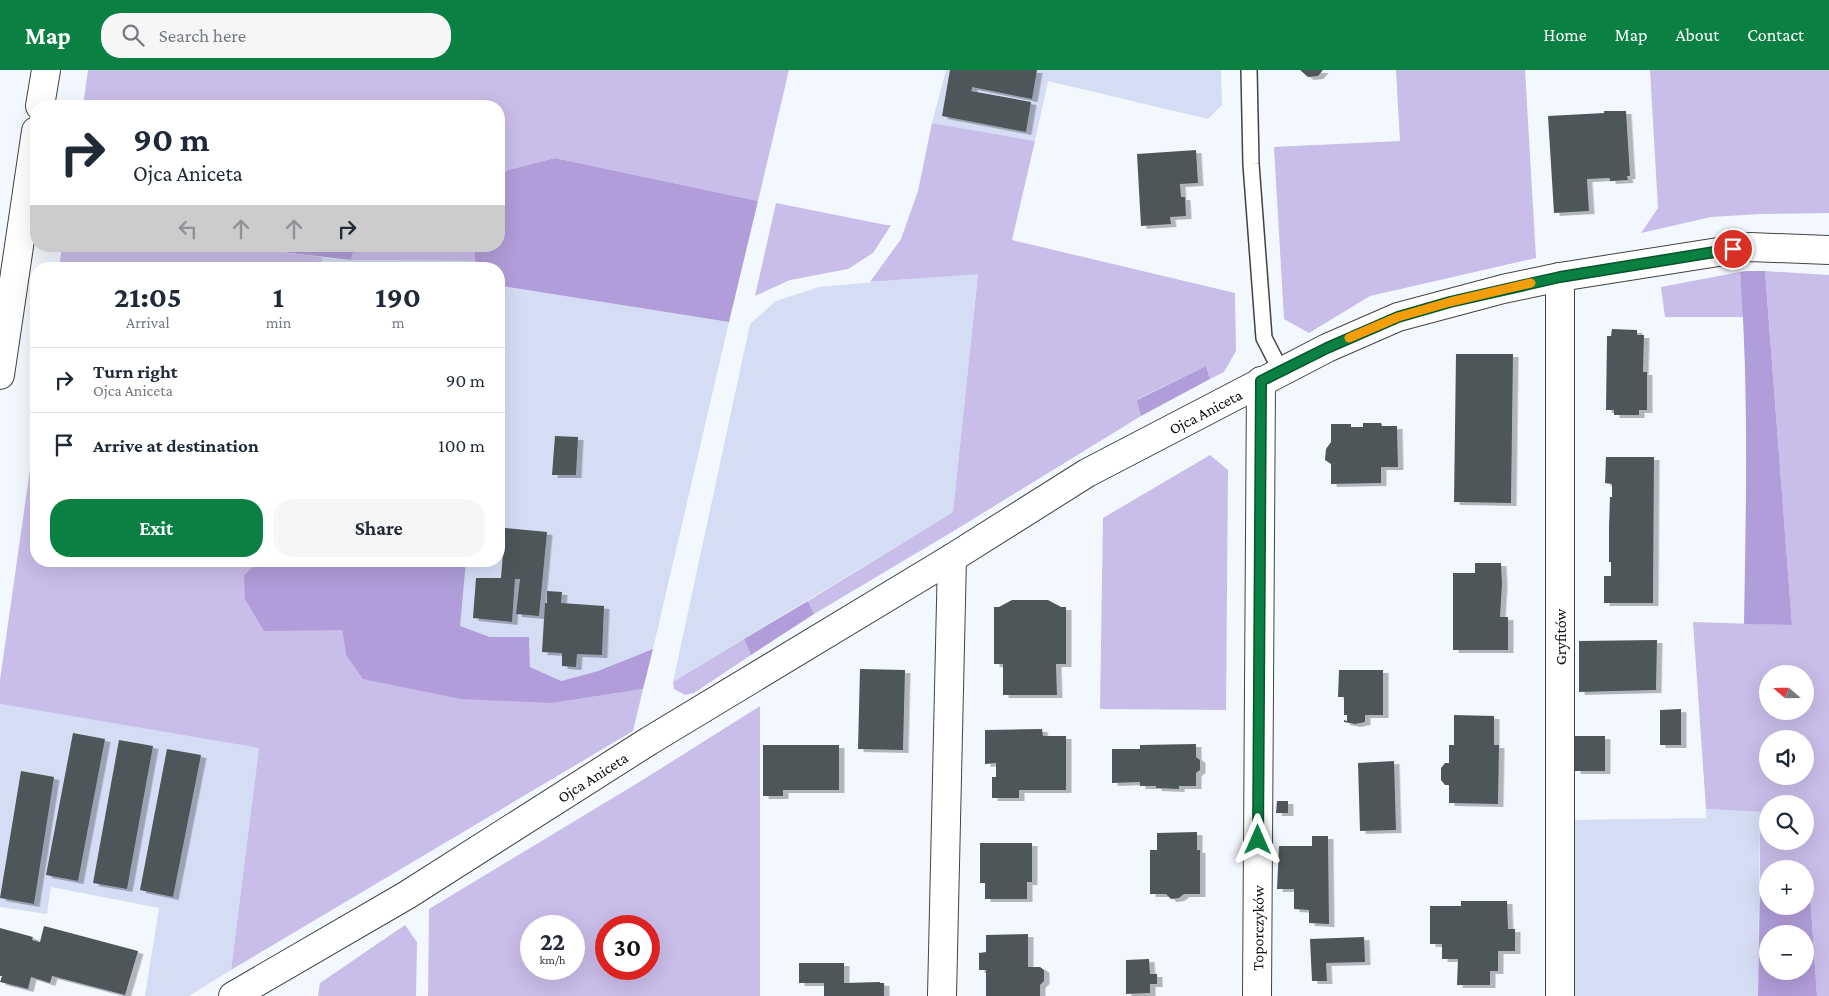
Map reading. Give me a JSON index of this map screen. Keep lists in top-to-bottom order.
{
  "streets": {
    "street": ["Ojca Aniceta", "Gryfitów", "Toporczyków"]
  },
  "crossings": [
    ["Ojca Aniceta", "Gryfitów"],
    ["Ojca Aniceta", "Toporczyków"]
  ],
  "north": "left",
  "page": {
    "header": "Map",
    "search": "Search here",
    "nav": [
      "Home",
      "Map",
      "About",
      "Contact"
    ],
    "turn": ["90 m", "Ojca Aniceta"],
    "eta": [
      "21:05",
      "Arrival",
      "1",
      "min",
      "190",
      "m"
    ],
    "list": [
      {
        "name": "Turn right",
        "note": "Ojca Aniceta",
        "value": "90 m"
      },
      {
        "name": "Arrive at destination",
        "value": "100 m"
      }
    ],
    "buttons": ["Exit", "Share"],
    "map_buttons": ["+", "−"],
    "speed": "22 km/h",
    "limit": "30"
  }
}
